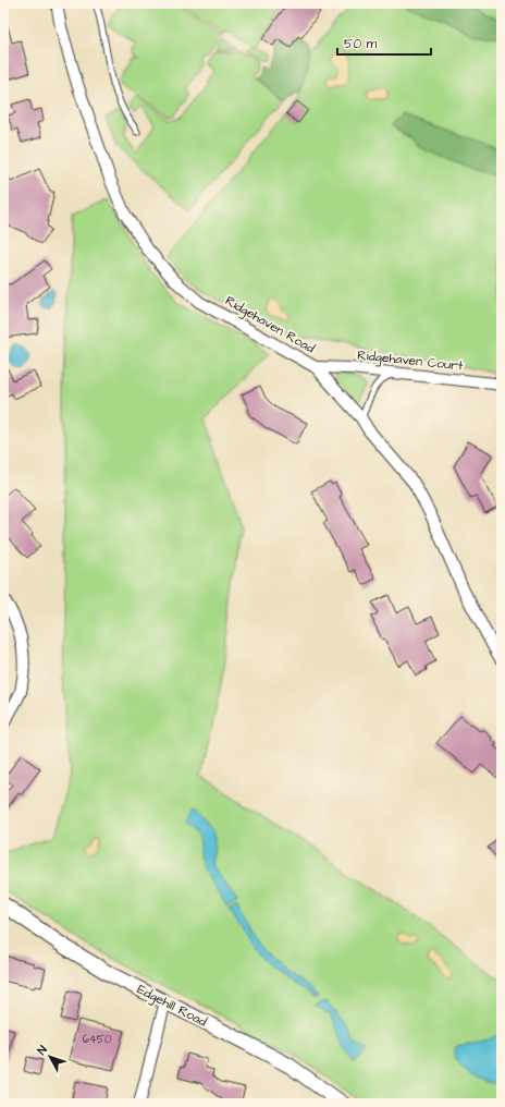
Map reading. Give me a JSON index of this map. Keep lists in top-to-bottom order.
{
  "streets": {
    "street": ["Ridgehaven Road", "Ridgehaven Court", "Edgehill Road"]
  },
  "crossings": [
    ["Ridgehaven Road", "Ridgehaven Court"]
  ],
  "house_numbers": ["6450"],
  "scale_bar": "50 m",
  "north": "top left"
}
